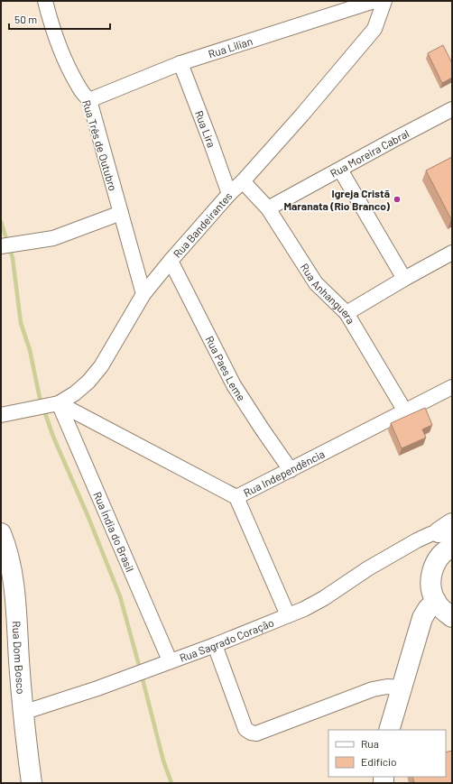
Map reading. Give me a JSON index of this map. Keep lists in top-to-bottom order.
{
  "streets": {
    "street": [
      "Rua Lilian",
      "Rua Lira",
      "Rua Três de Outubro",
      "Rua Moreira Cabral",
      "Rua Bandeirantes",
      "Rua Anhanguera",
      "Rua Paes Leme",
      "Rua Independência",
      "Rua Índia do Brasil",
      "Rua Sagrado Coração",
      "Rua Dom Bosco"
    ]
  },
  "crossings": [
    ["Rua Lilian", "Rua Lira"],
    ["Rua Lilian", "Rua Três de Outubro"],
    ["Rua Lira", "Rua Bandeirantes"],
    ["Rua Três de Outubro", "Rua Bandeirantes"],
    ["Rua Moreira Cabral", "Rua Anhanguera"],
    ["Rua Bandeirantes", "Rua Anhanguera"],
    ["Rua Bandeirantes", "Rua Paes Leme"],
    ["Rua Bandeirantes", "Rua Independência"],
    ["Rua Bandeirantes", "Rua Índia do Brasil"],
    ["Rua Anhanguera", "Rua Independência"],
    ["Rua Paes Leme", "Rua Independência"],
    ["Rua Independência", "Rua Índia do Brasil"],
    ["Rua Índia do Brasil", "Rua Sagrado Coração"],
    ["Rua Sagrado Coração", "Rua Dom Bosco"]
  ],
  "places": ["Igreja Cristã Maranata (Rio Branco)"],
  "legend": ["Rua", "Edifício"],
  "scale_bar": "50 m"
}
